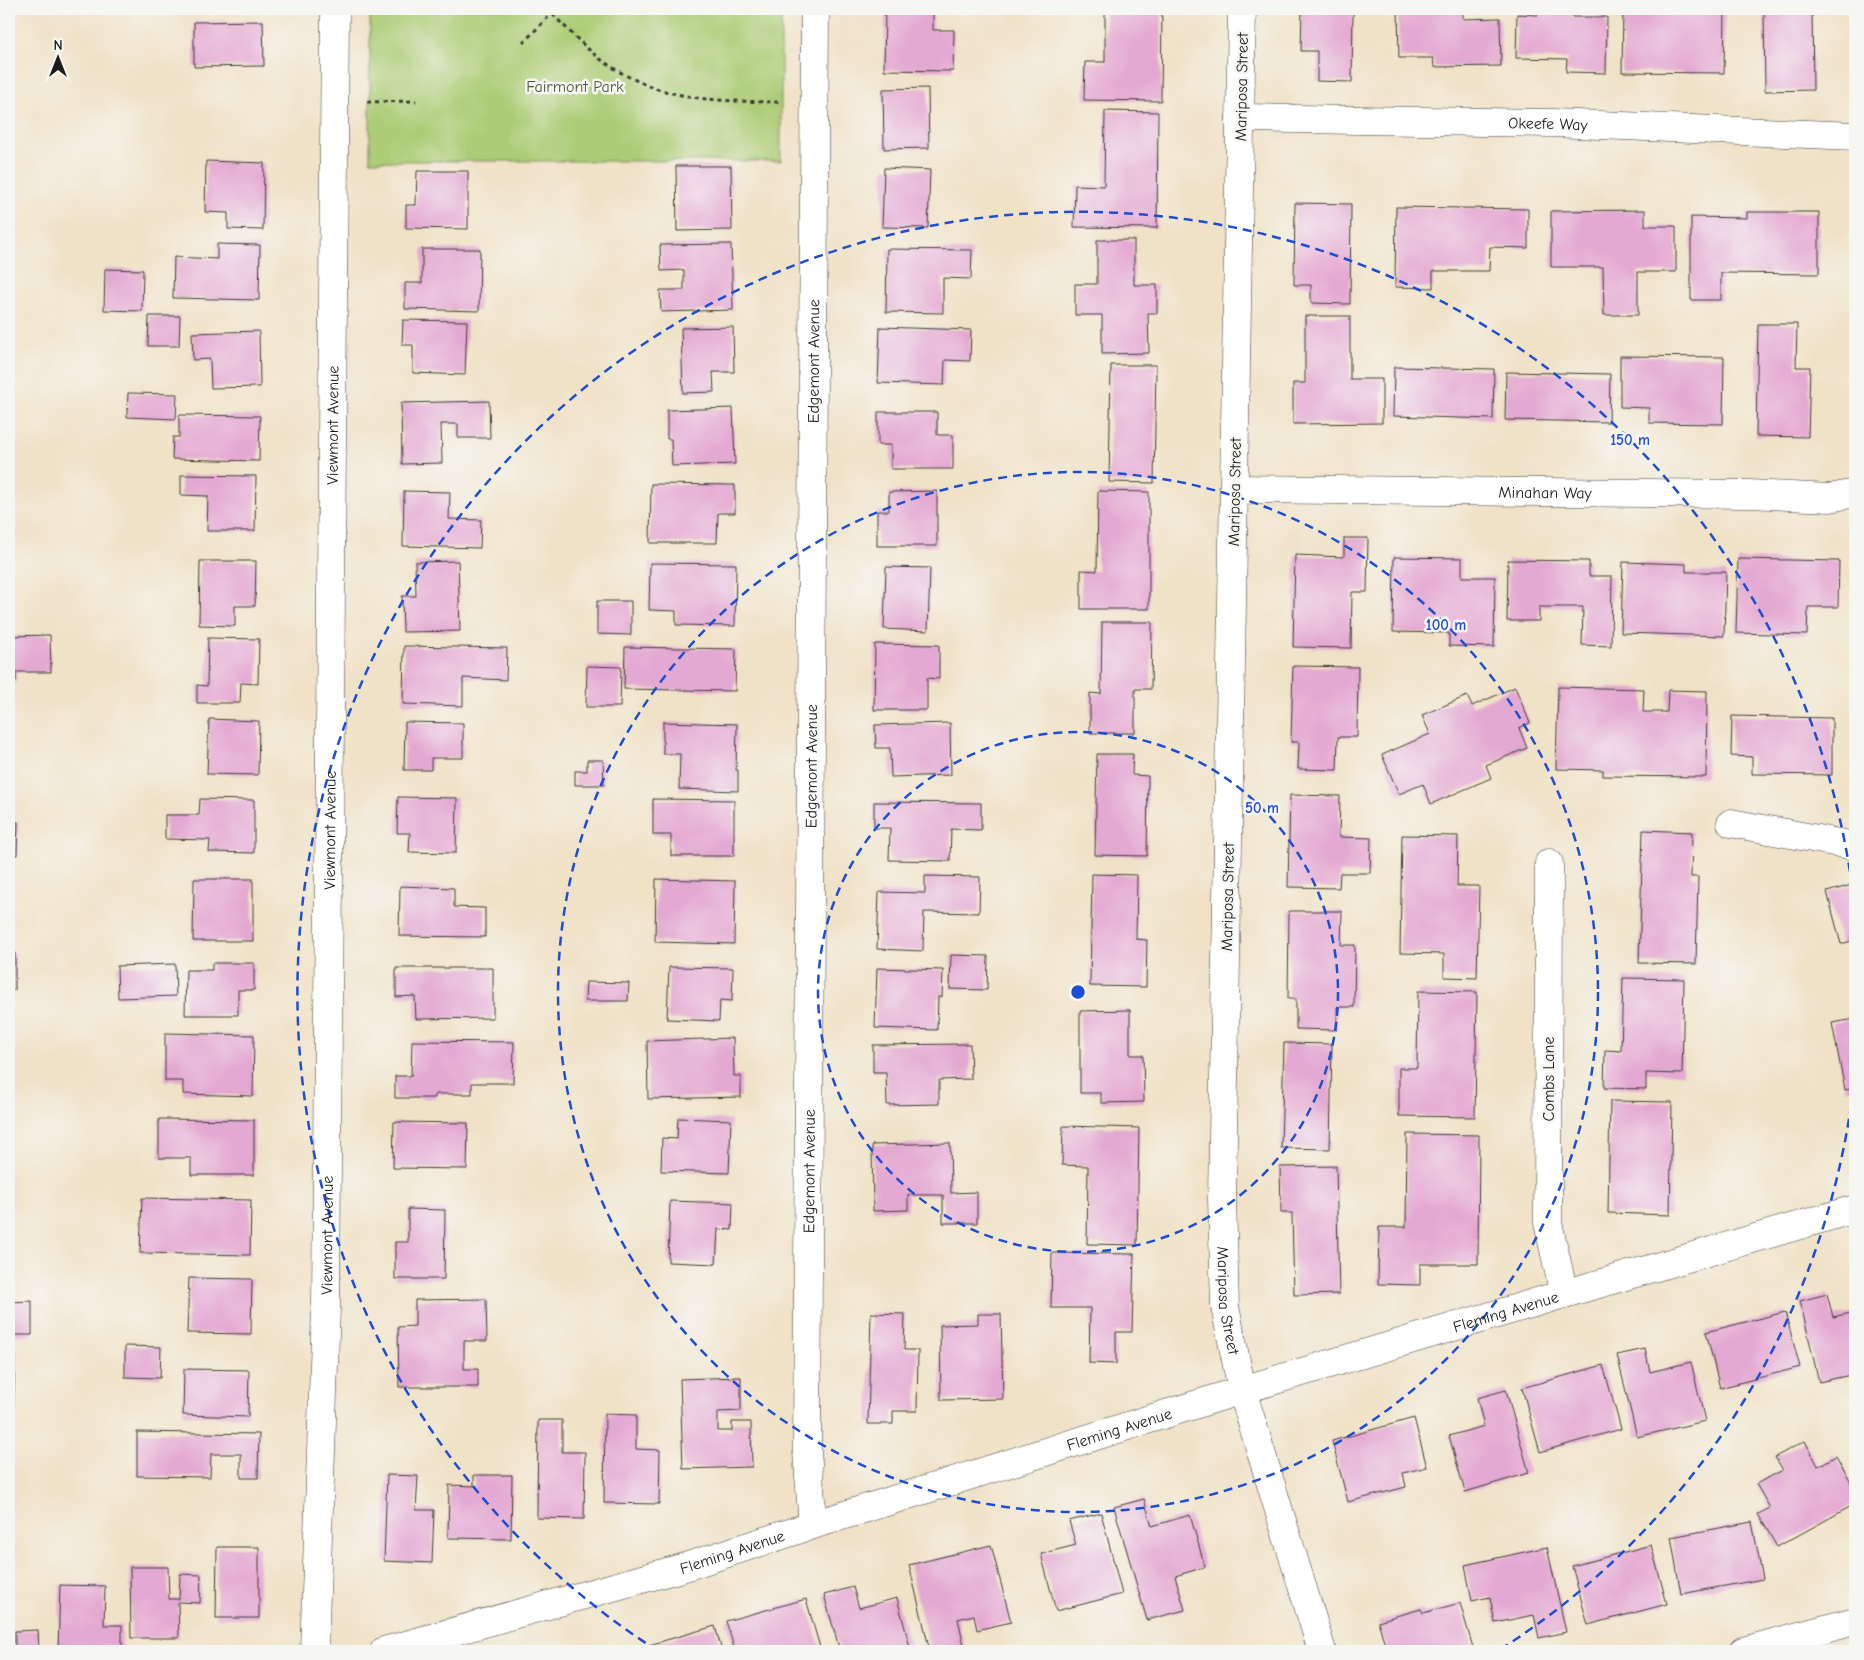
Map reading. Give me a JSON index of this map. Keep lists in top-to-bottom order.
{
  "streets": {
    "street": [
      "Mariposa Street",
      "Okeefe Way",
      "Edgemont Avenue",
      "Viewmont Avenue",
      "Minahan Way",
      "Combs Lane",
      "Fleming Avenue"
    ]
  },
  "crossings": [
    ["Mariposa Street", "Okeefe Way"],
    ["Mariposa Street", "Minahan Way"],
    ["Mariposa Street", "Fleming Avenue"],
    ["Edgemont Avenue", "Fleming Avenue"],
    ["Combs Lane", "Fleming Avenue"]
  ],
  "parks": ["Fairmont Park"],
  "north": "top",
  "rings": ["150 m", "100 m", "50 m"]
}
